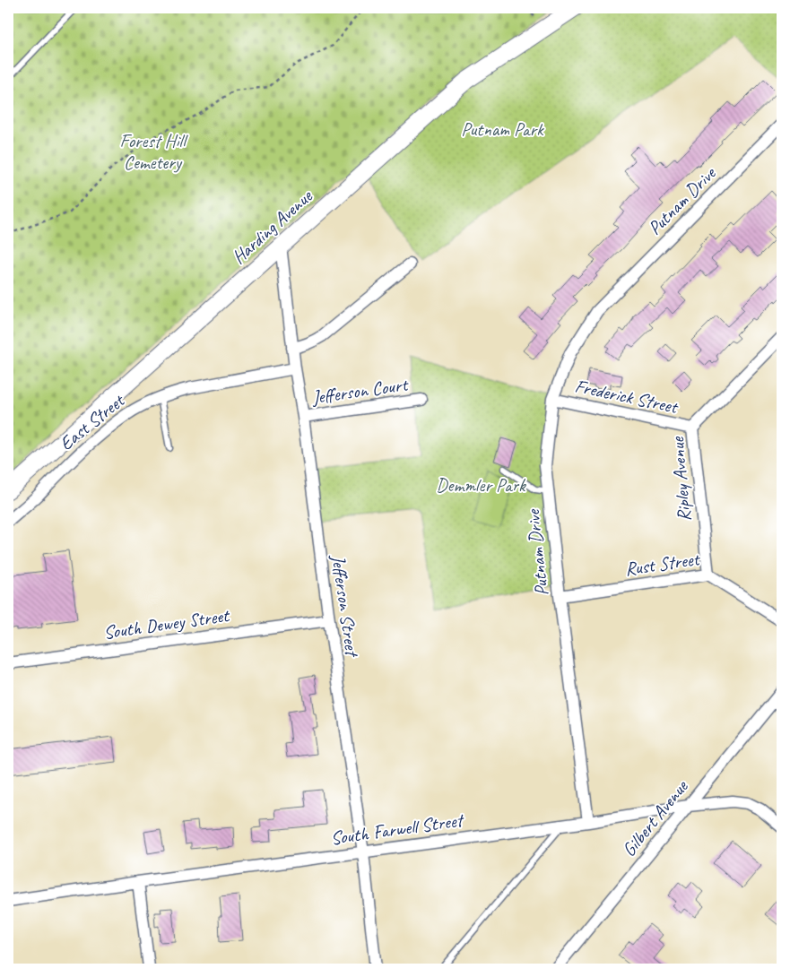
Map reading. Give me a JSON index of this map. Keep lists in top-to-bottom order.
{
  "streets": {
    "main road": ["Harding Avenue"],
    "street": [
      "Putnam Drive",
      "Jefferson Court",
      "Frederick Street",
      "East Street",
      "Ripley Avenue",
      "Rust Street",
      "Jefferson Street",
      "South Dewey Street",
      "Gilbert Avenue",
      "South Farwell Street"
    ]
  },
  "crossings": [
    ["Putnam Drive", "Frederick Street"],
    ["Putnam Drive", "Rust Street"],
    ["Putnam Drive", "South Farwell Street"],
    ["Harding Avenue", "Jefferson Street"],
    ["Jefferson Court", "Jefferson Street"],
    ["Frederick Street", "Ripley Avenue"],
    ["East Street", "Jefferson Street"],
    ["Ripley Avenue", "Rust Street"],
    ["Jefferson Street", "South Dewey Street"],
    ["Jefferson Street", "South Farwell Street"],
    ["Gilbert Avenue", "South Farwell Street"]
  ],
  "parks": ["Putnam Park", "Forest Hill Cemetery", "Demmler Park"]
}
